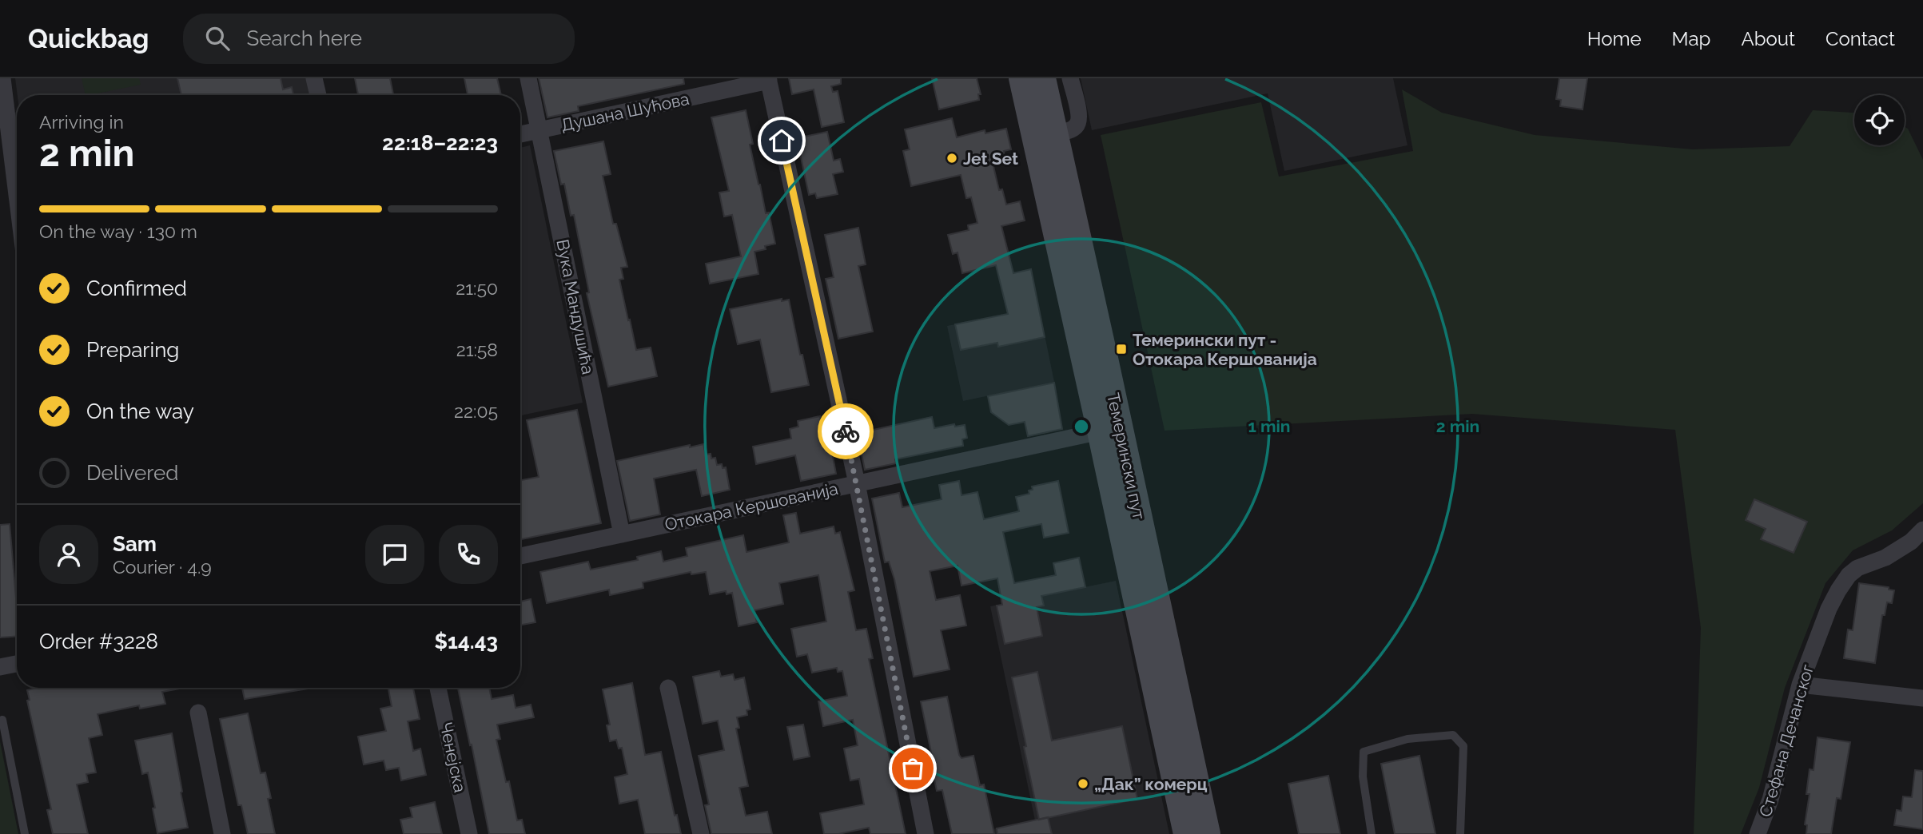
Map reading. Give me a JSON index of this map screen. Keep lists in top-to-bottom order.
{
  "streets": {
    "main road": ["Темерински пут"],
    "street": [
      "Душана Шућова",
      "Вука Мандушића",
      "Отокара Кершованија",
      "Стефана Дечанског",
      "Ченејска"
    ]
  },
  "crossings": [
    ["Душана Шућова", "Вука Мандушића"],
    ["Вука Мандушића", "Отокара Кершованија"],
    ["Темерински пут", "Отокара Кершованија"]
  ],
  "places": {
    "other": ["Jet Set", "„Дак” комерц"],
    "transit": ["Темерински пут - Отокара Кершованија"]
  },
  "page": {
    "header": "Quickbag",
    "search": "Search here",
    "nav": [
      "Home",
      "Map",
      "About",
      "Contact"
    ],
    "heading": ["2 min", "Arriving in", "22:18–22:23"],
    "panel": [
      "Sam",
      "Courier · 4.9",
      "Order #3228",
      "$14.43"
    ],
    "bar": "On the way · 130 m",
    "list": [
      ["Confirmed", "21:50"],
      ["Preparing", "21:58"],
      ["On the way", "22:05"],
      "Delivered"
    ]
  },
  "rings": ["1 min", "2 min"]
}
